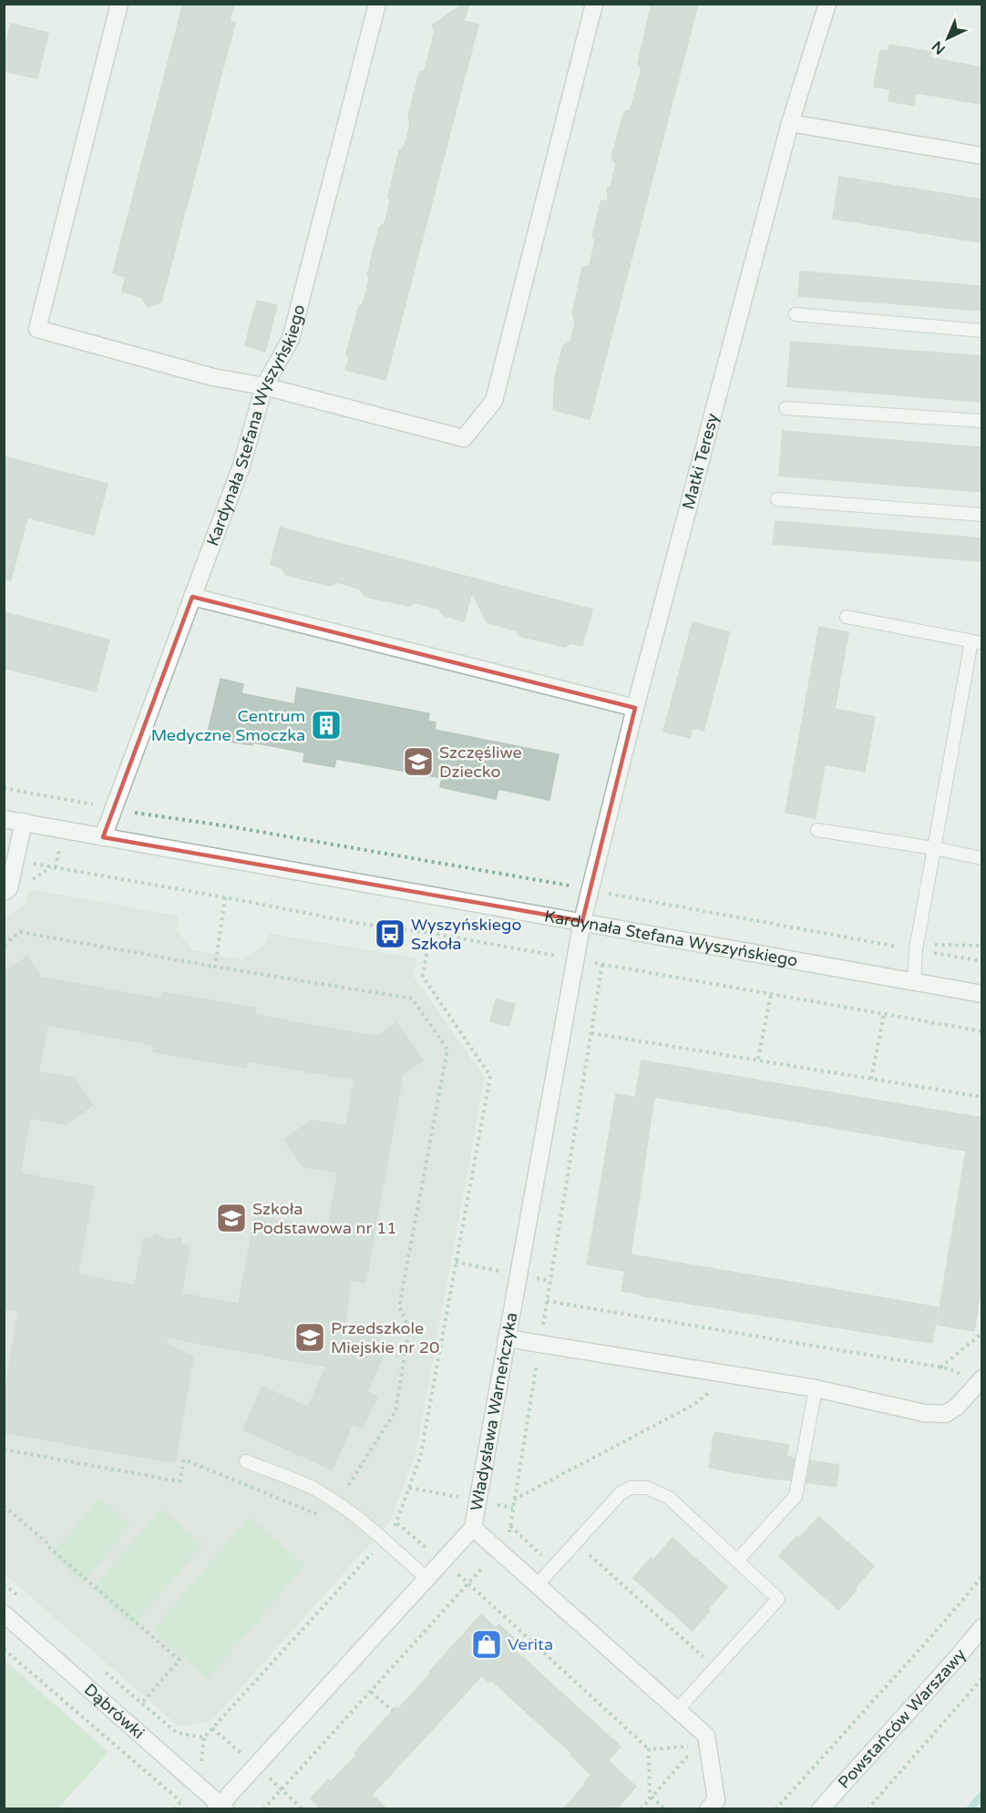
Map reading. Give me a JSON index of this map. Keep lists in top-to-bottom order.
{
  "streets": {
    "street": [
      "Kardynała Stefana Wyszyńskiego",
      "Matki Teresy",
      "Władysława Warneńczyka",
      "Dąbrówki",
      "Powstańców Warszawy"
    ]
  },
  "crossings": [
    ["Kardynała Stefana Wyszyńskiego", "Matki Teresy"],
    ["Kardynała Stefana Wyszyńskiego", "Władysława Warneńczyka"],
    ["Matki Teresy", "Władysława Warneńczyka"],
    ["Władysława Warneńczyka", "Dąbrówki"]
  ],
  "places": {
    "building": ["Centrum Medyczne Smoczka"],
    "school or university": ["Szczęśliwe Dziecko", "Szkoła Podstawowa nr 11", "Przedszkole Miejskie nr 20"],
    "bus stop": ["Wyszyńskiego Szkoła"],
    "shop": ["Verita"]
  },
  "north": "bottom left"
}
